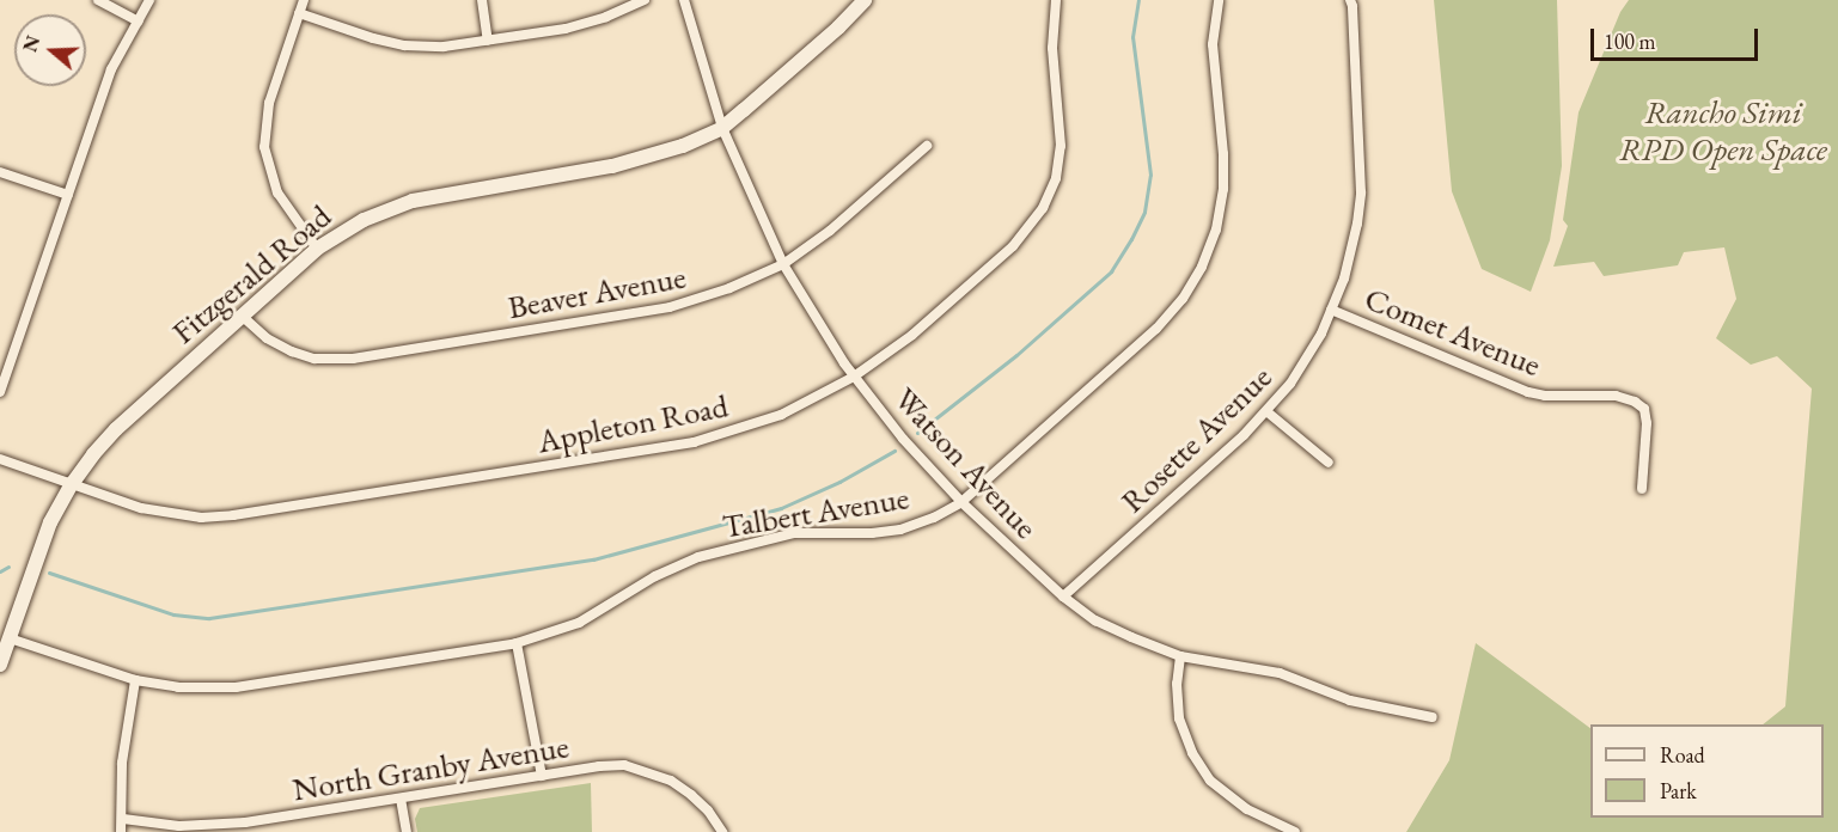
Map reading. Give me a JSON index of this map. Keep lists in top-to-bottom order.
{
  "streets": {
    "main road": ["Fitzgerald Road"],
    "street": [
      "Beaver Avenue",
      "Comet Avenue",
      "Appleton Road",
      "Rosette Avenue",
      "Watson Avenue",
      "Talbert Avenue",
      "North Granby Avenue"
    ]
  },
  "crossings": [
    ["Fitzgerald Road", "Beaver Avenue"],
    ["Fitzgerald Road", "Appleton Road"],
    ["Fitzgerald Road", "Watson Avenue"],
    ["Fitzgerald Road", "Talbert Avenue"],
    ["Beaver Avenue", "Watson Avenue"],
    ["Comet Avenue", "Rosette Avenue"],
    ["Appleton Road", "Watson Avenue"],
    ["Rosette Avenue", "Watson Avenue"],
    ["Watson Avenue", "Talbert Avenue"]
  ],
  "parks": ["Rancho Simi RPD Open Space"],
  "legend": ["Road", "Park"],
  "scale_bar": "100 m",
  "north": "left"
}
